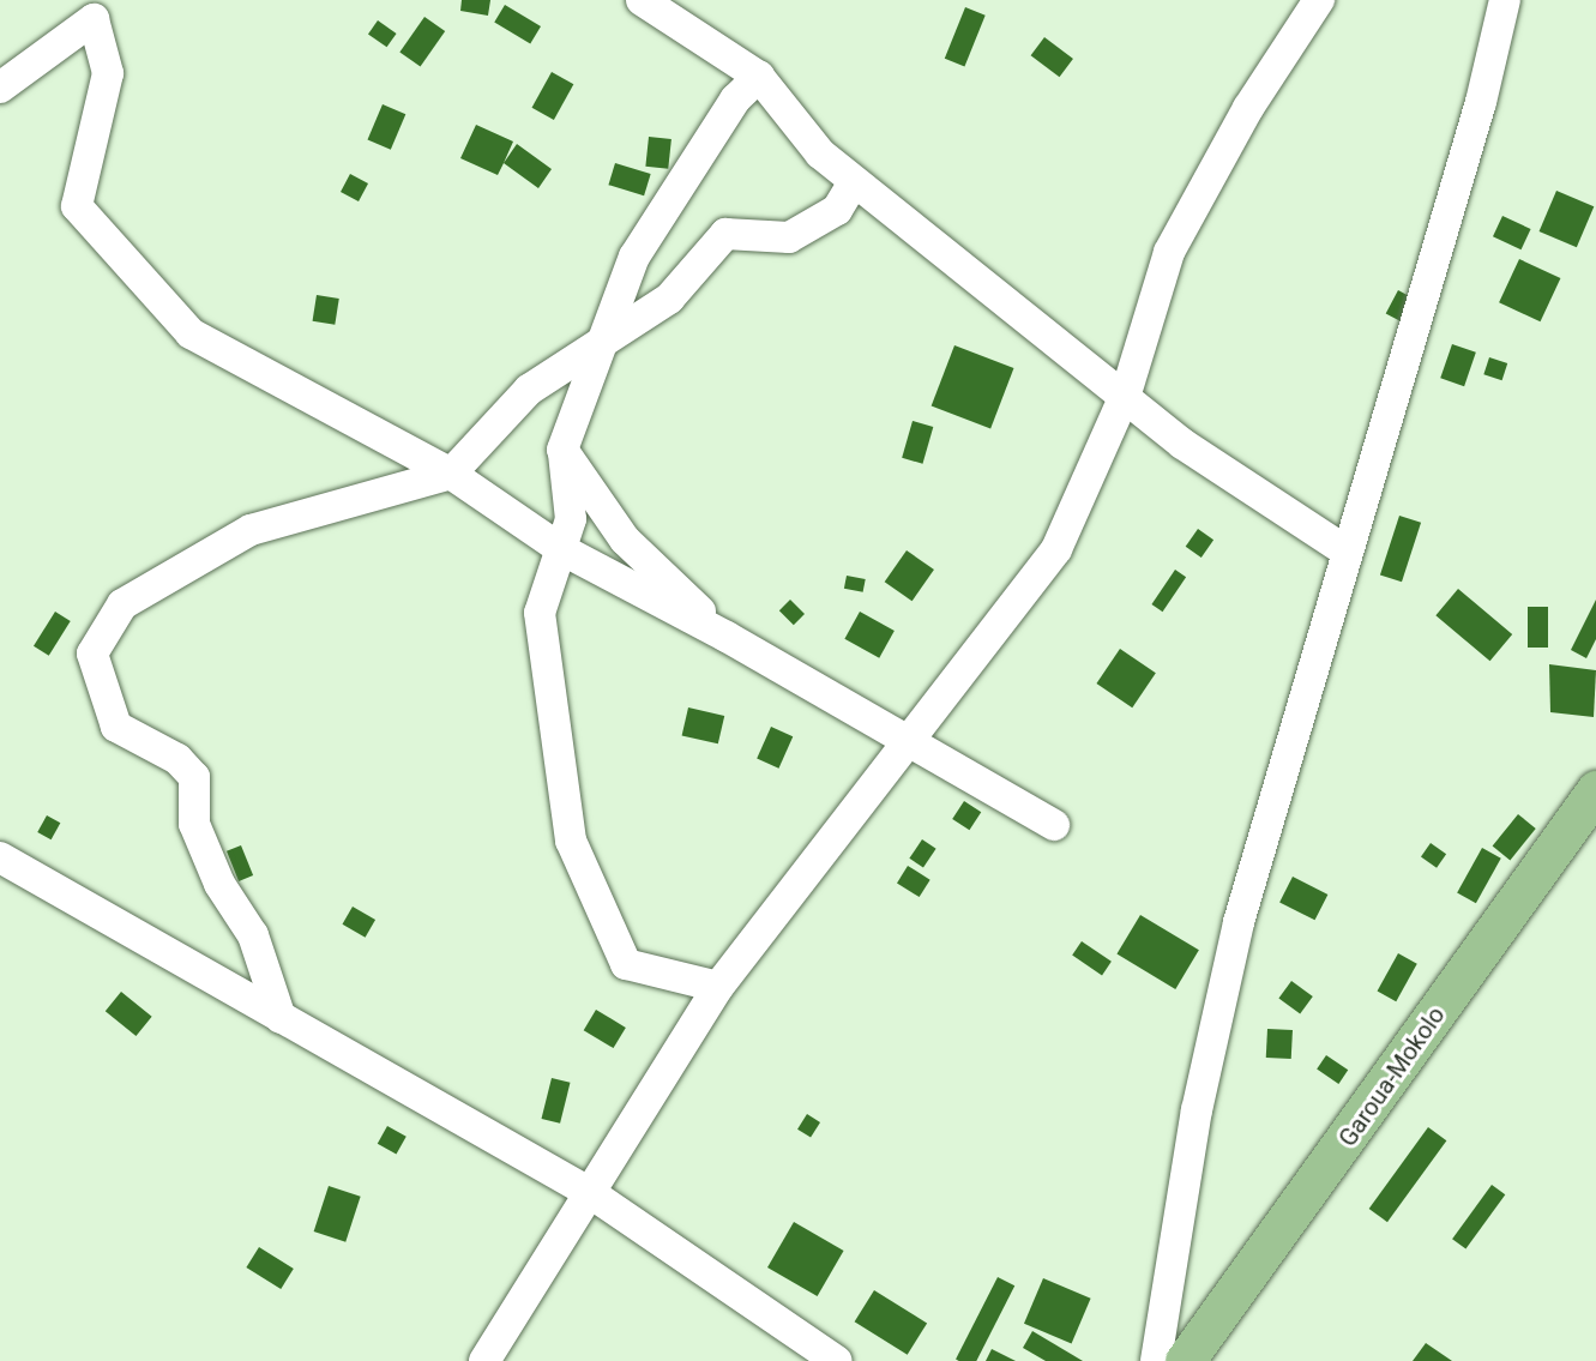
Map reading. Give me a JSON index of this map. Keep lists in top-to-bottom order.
{
  "streets": {
    "main road": ["Garoua-Mokolo"]
  }
}
